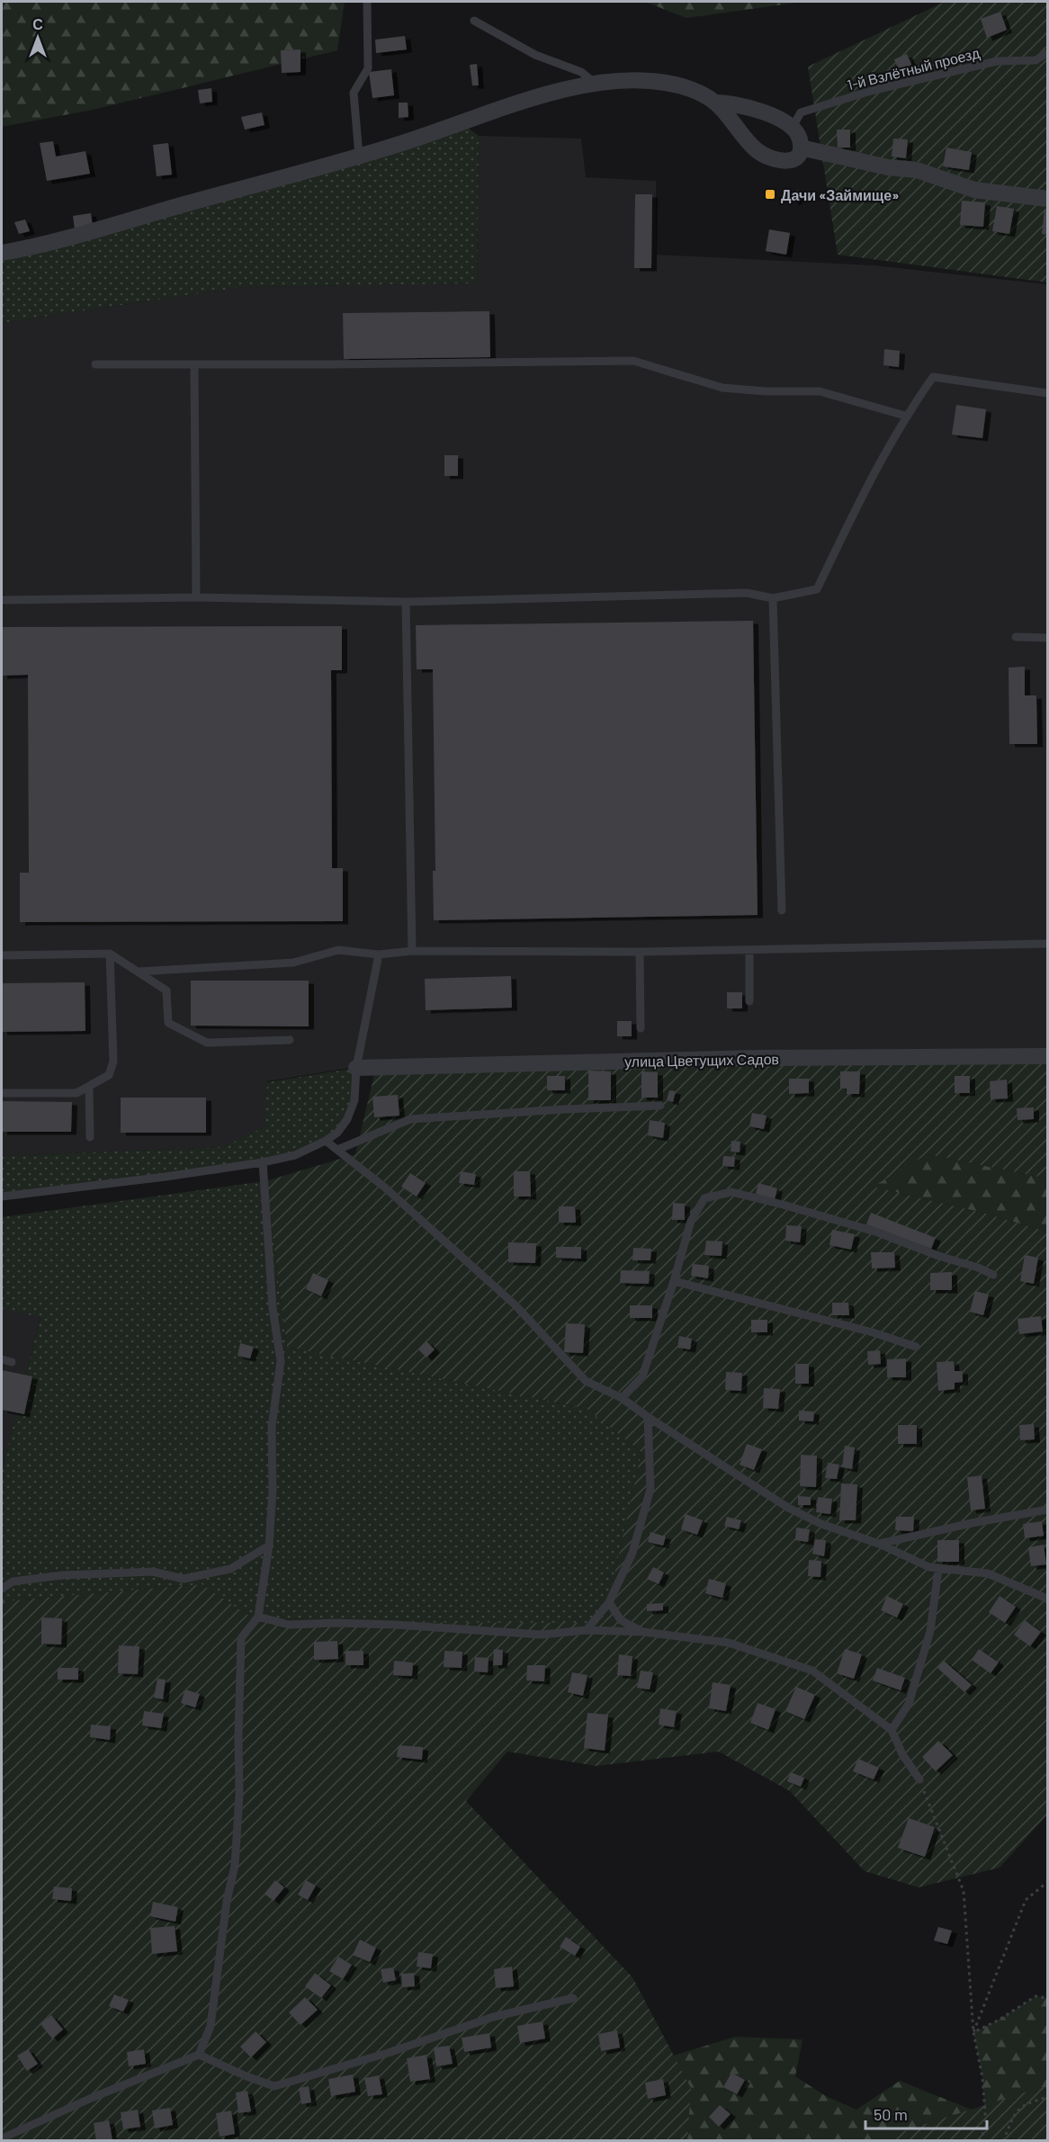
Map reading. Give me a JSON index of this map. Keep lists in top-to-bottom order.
{
  "streets": {
    "street": ["улица Цветущих Садов"],
    "lane": ["1-й Взлётный проезд"]
  },
  "places": {
    "transit": ["Дачи «Займище»"]
  },
  "scale_bar": "50 m",
  "north": "top"
}
